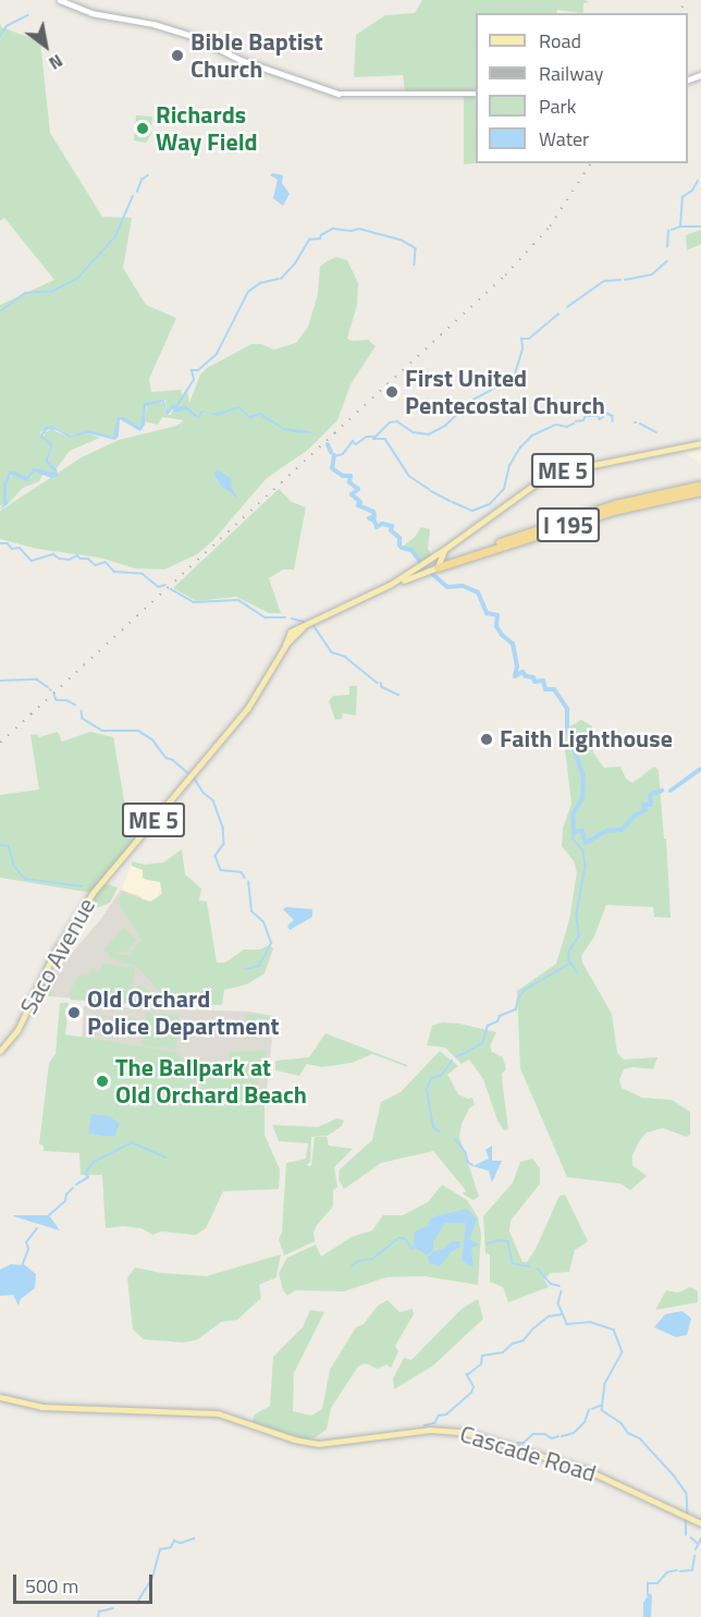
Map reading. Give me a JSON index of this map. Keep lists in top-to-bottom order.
{
  "streets": {
    "highway": ["I 195"],
    "main road": ["ME 5", "Saco Avenue", "Cascade Road"]
  },
  "crossings": [
    ["ME 5", "I 195"],
    ["ME 5", "Saco Avenue"]
  ],
  "places": [
    "Bible Baptist Church",
    "Richards Way Field",
    "First United Pentecostal Church",
    "Faith Lighthouse",
    "Old Orchard Police Department",
    "The Ballpark at Old Orchard Beach"
  ],
  "legend": [
    "Road",
    "Railway",
    "Park",
    "Water"
  ],
  "scale_bar": "500 m",
  "north": "bottom right"
}
